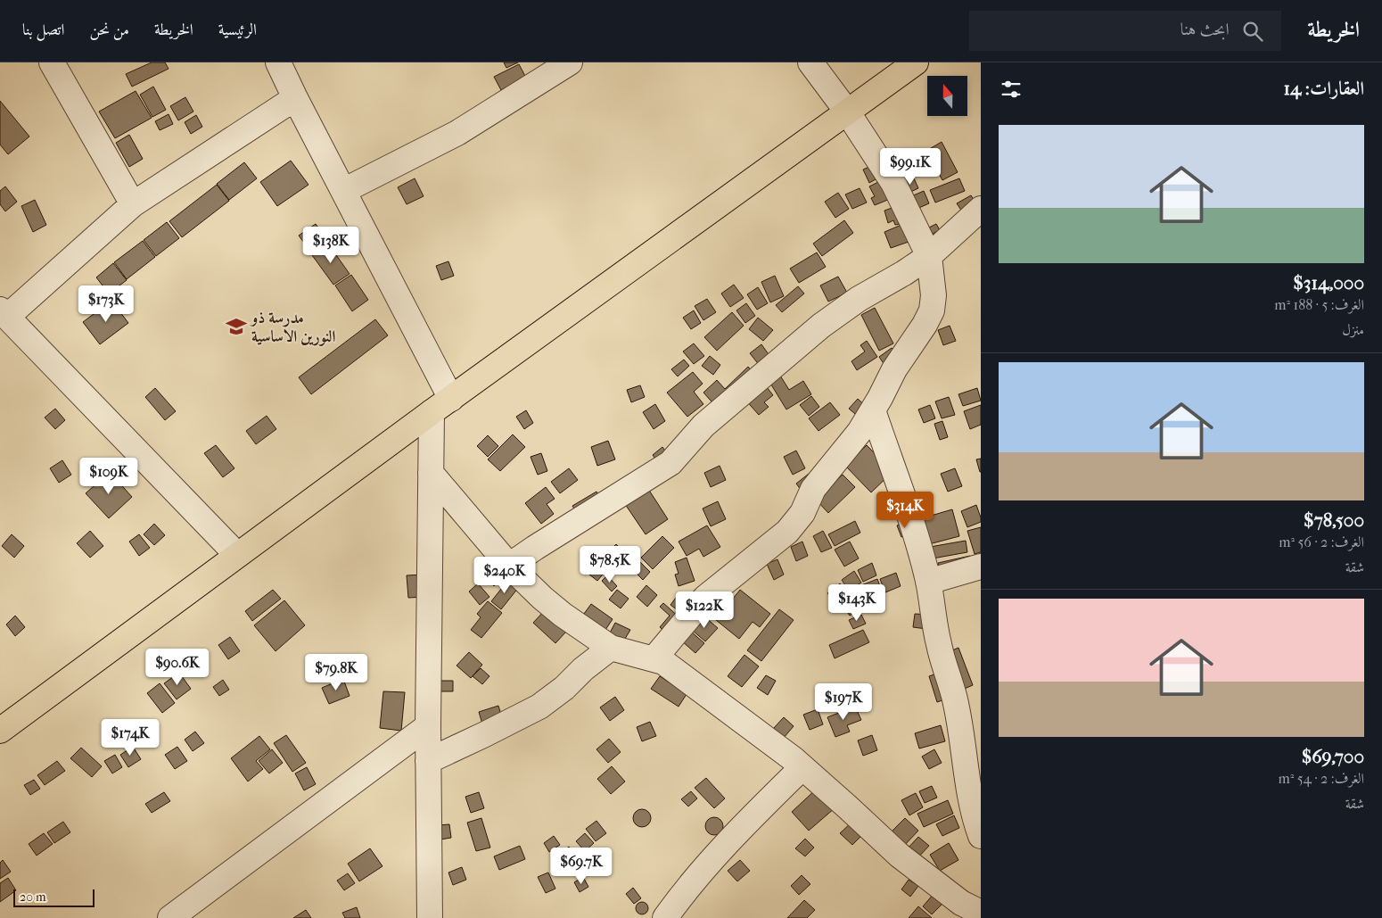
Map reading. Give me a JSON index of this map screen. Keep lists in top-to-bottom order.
{
  "places": {
    "school or university": ["مدرسة ذو النورين الاساسية"]
  },
  "scale_bar": "20 m",
  "north": "top",
  "page": {
    "header": "الخريطة",
    "search": "ابحث هنا",
    "nav": [
      "الرئيسية",
      "الخريطة",
      "من نحن",
      "اتصل بنا"
    ],
    "heading": "العقارات: 14",
    "list": [
      {
        "name": "$314,000",
        "note": "الغرف: 5 · 188 m² · منزل"
      },
      {
        "name": "$78,500",
        "note": "الغرف: 2 · 56 m² · شقة"
      },
      {
        "name": "$69,700",
        "note": "الغرف: 2 · 54 m² · شقة"
      }
    ],
    "price": [
      "$99.1K",
      "$138K",
      "$173K",
      "$109K",
      "$314K",
      "$78.5K",
      "$240K",
      "$143K",
      "$122K",
      "$90.6K",
      "$79.8K",
      "$197K",
      "$174K",
      "$69.7K"
    ],
    "scale": "20 m"
  }
}
